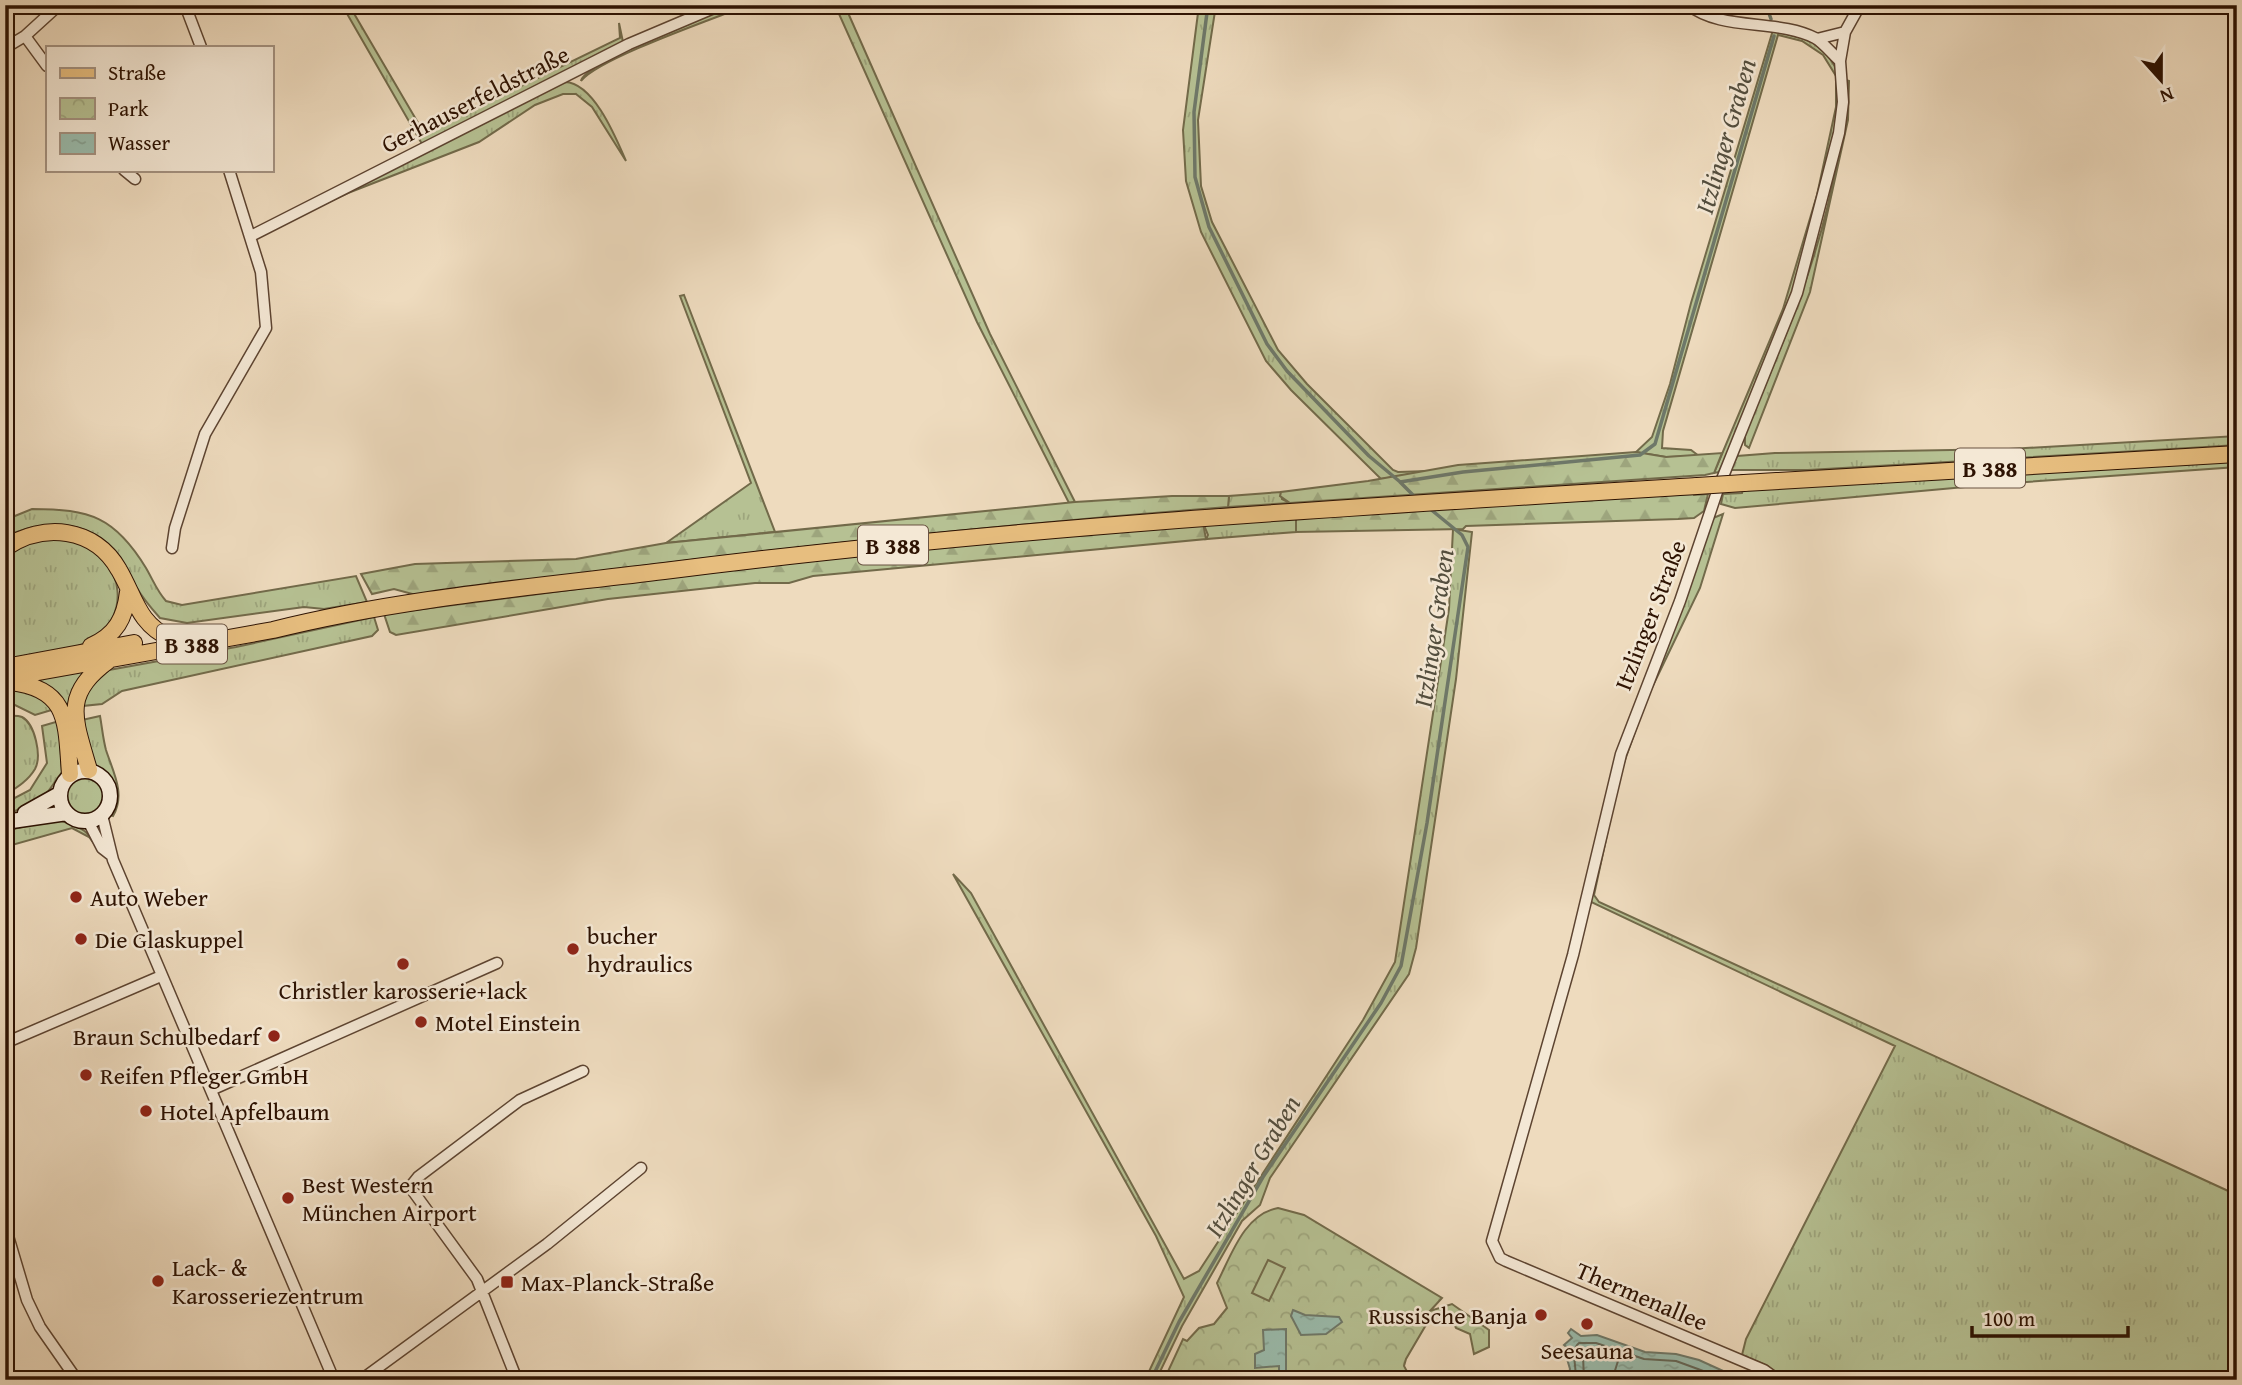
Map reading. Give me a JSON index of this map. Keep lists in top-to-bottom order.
{
  "streets": {
    "main road": ["B 388"],
    "street": ["Gerhauserfeldstraße", "Itzlinger Straße", "Thermenallee"]
  },
  "crossings": [
    ["Itzlinger Straße", "Thermenallee"]
  ],
  "water": ["Itzlinger Graben"],
  "places": {
    "other": [
      "Auto Weber",
      "Die Glaskuppel",
      "bucher hydraulics",
      "Christler karosserie+lack",
      "Motel Einstein",
      "Braun Schulbedarf",
      "Reifen Pfleger GmbH",
      "Hotel Apfelbaum",
      "Best Western München Airport",
      "Lack- & Karosseriezentrum",
      "Russische Banja",
      "Seesauna"
    ],
    "transit": ["Max-Planck-Straße"]
  },
  "legend": ["Straße", "Park", "Wasser"],
  "scale_bar": "100 m",
  "north": "bottom"
}
